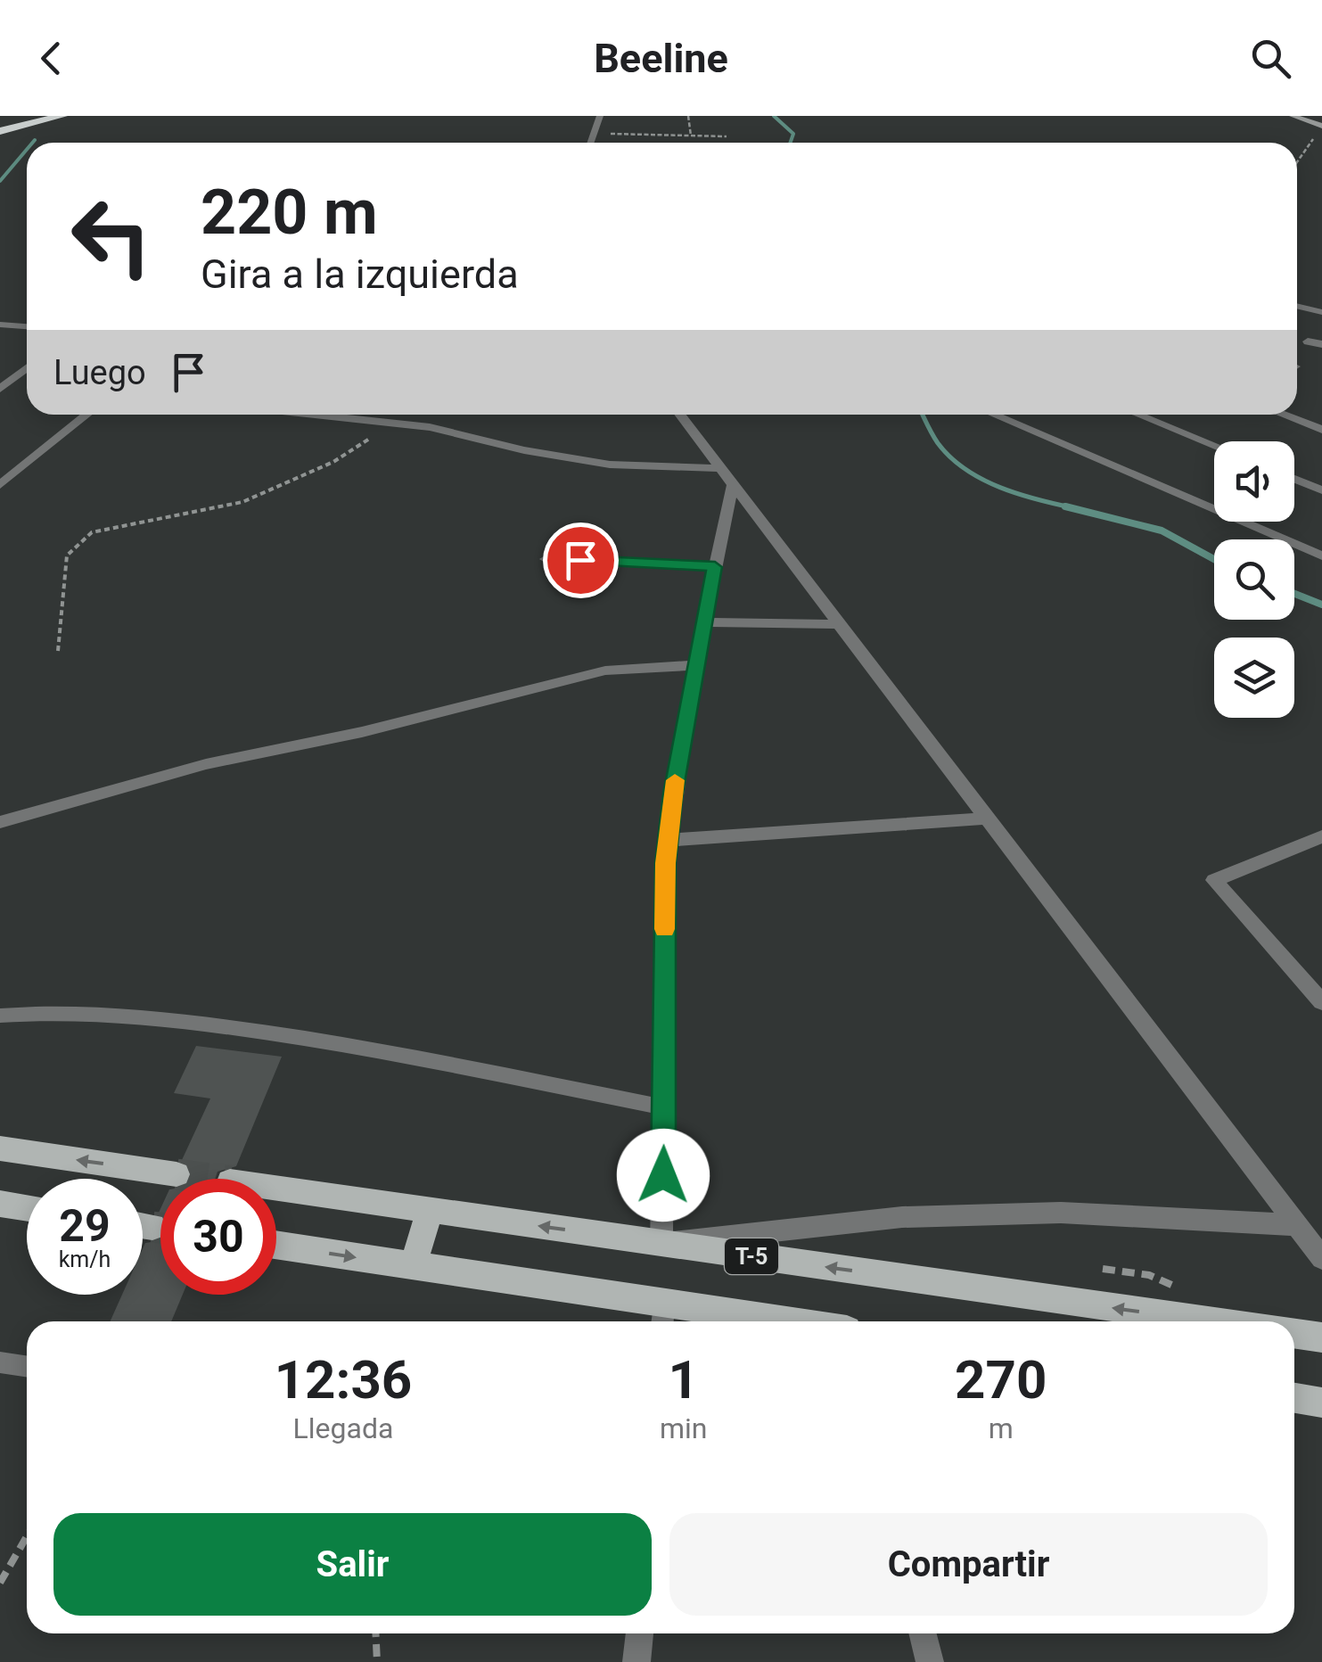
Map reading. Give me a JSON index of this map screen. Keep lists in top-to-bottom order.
{
  "streets": {
    "main road": ["T-5"]
  },
  "page": {
    "header": "Beeline",
    "turn": ["220 m", "Gira a la izquierda"],
    "then": "Luego",
    "speed": "29 km/h",
    "limit": "30",
    "eta": [
      "12:36",
      "Llegada",
      "1",
      "min",
      "270",
      "m"
    ],
    "buttons": ["Salir", "Compartir"]
  }
}
